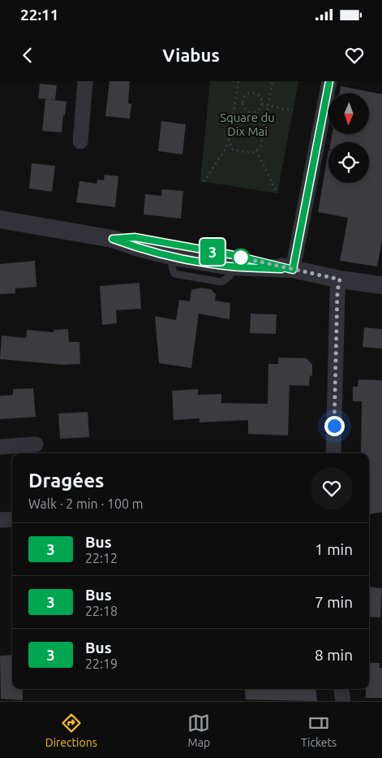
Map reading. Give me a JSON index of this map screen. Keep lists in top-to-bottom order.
{
  "parks": ["Square du Dix Mai"],
  "lines": ["bus line 3"],
  "north": "bottom",
  "page": {
    "status": "22:11",
    "header": "Viabus",
    "on_map": "3",
    "heading": ["Dragées", "Walk · 2 min · 100 m"],
    "list": [
      {
        "mark": "3",
        "name": "Bus",
        "note": "22:12",
        "value": "1 min"
      },
      {
        "mark": "3",
        "name": "Bus",
        "note": "22:18",
        "value": "7 min"
      },
      {
        "mark": "3",
        "name": "Bus",
        "note": "22:19",
        "value": "8 min"
      }
    ],
    "tabs": ["Directions", "Map", "Tickets"]
  }
}
